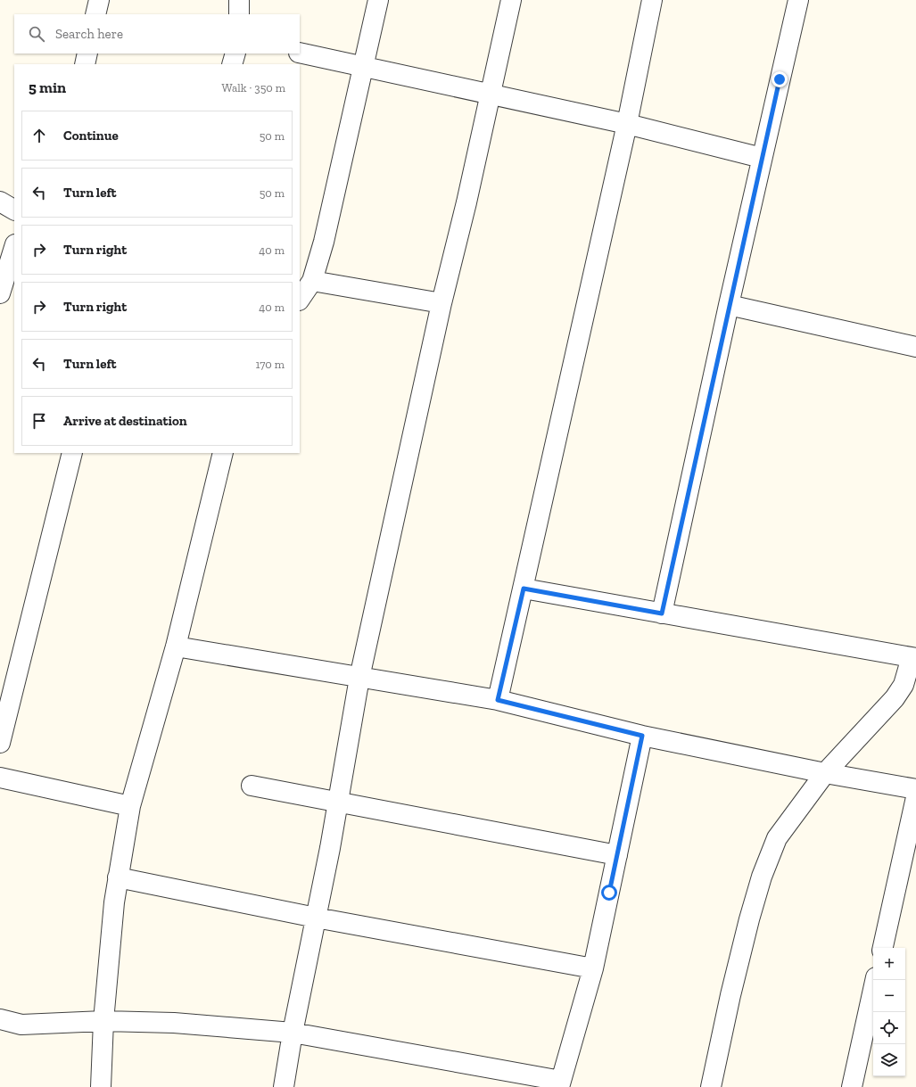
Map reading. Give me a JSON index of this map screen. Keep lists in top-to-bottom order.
{
  "page": {
    "search": "Search here",
    "heading": ["5 min", "Walk · 350 m"],
    "list": [
      ["Continue", "50 m"],
      ["Turn left", "50 m"],
      ["Turn right", "40 m"],
      ["Turn right", "40 m"],
      ["Turn left", "170 m"],
      "Arrive at destination"
    ],
    "map_buttons": ["+", "−"]
  }
}
